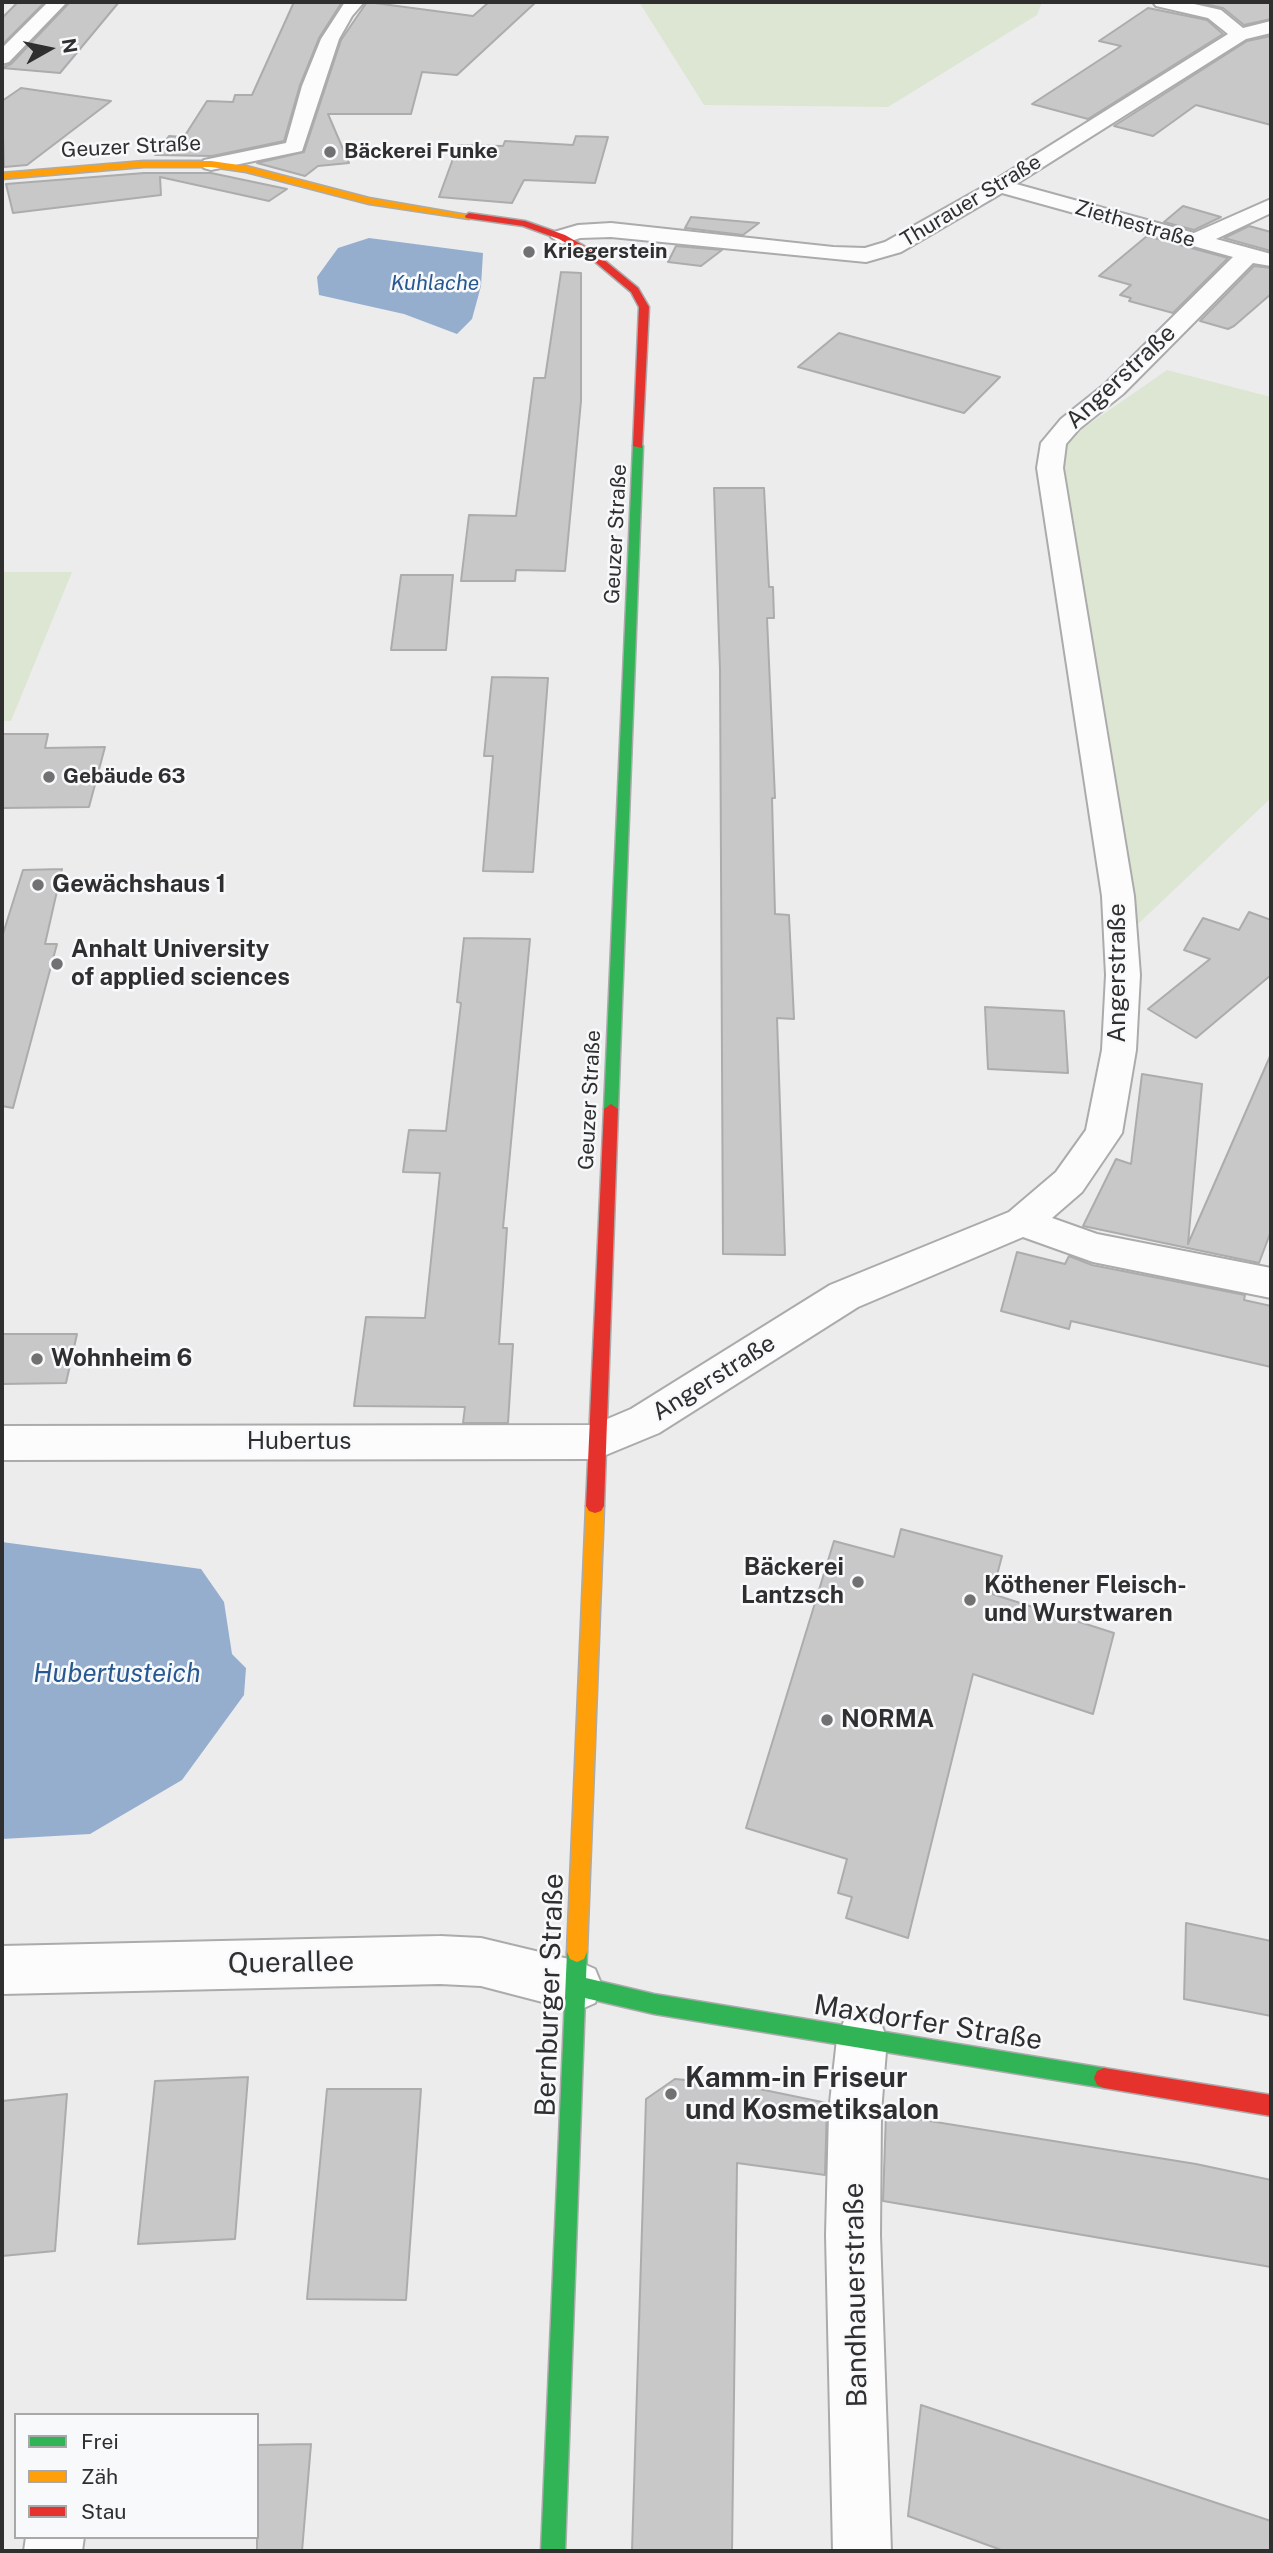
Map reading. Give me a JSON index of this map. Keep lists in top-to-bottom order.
{
  "streets": {
    "main road": ["Geuzer Straße", "Bernburger Straße", "Maxdorfer Straße"],
    "street": [
      "Thurauer Straße",
      "Ziethestraße",
      "Angerstraße",
      "Hubertus",
      "Querallee",
      "Bandhauerstraße"
    ]
  },
  "crossings": [
    ["Geuzer Straße", "Thurauer Straße"],
    ["Geuzer Straße", "Angerstraße"],
    ["Geuzer Straße", "Hubertus"],
    ["Geuzer Straße", "Bernburger Straße"],
    ["Thurauer Straße", "Ziethestraße"],
    ["Ziethestraße", "Angerstraße"],
    ["Angerstraße", "Hubertus"],
    ["Angerstraße", "Bernburger Straße"],
    ["Hubertus", "Bernburger Straße"],
    ["Querallee", "Bernburger Straße"],
    ["Querallee", "Maxdorfer Straße"],
    ["Bernburger Straße", "Maxdorfer Straße"],
    ["Maxdorfer Straße", "Bandhauerstraße"]
  ],
  "water": ["Kuhlache", "Hubertusteich"],
  "places": [
    "Bäckerei Funke",
    "Kriegerstein",
    "Gebäude 63",
    "Gewächshaus 1",
    "Anhalt University of applied sciences",
    "Wohnheim 6",
    "Bäckerei Lantzsch",
    "Köthener Fleisch- und Wurstwaren",
    "NORMA",
    "Kamm-in Friseur und Kosmetiksalon"
  ],
  "legend": ["Frei", "Zäh", "Stau"],
  "north": "right"
}
